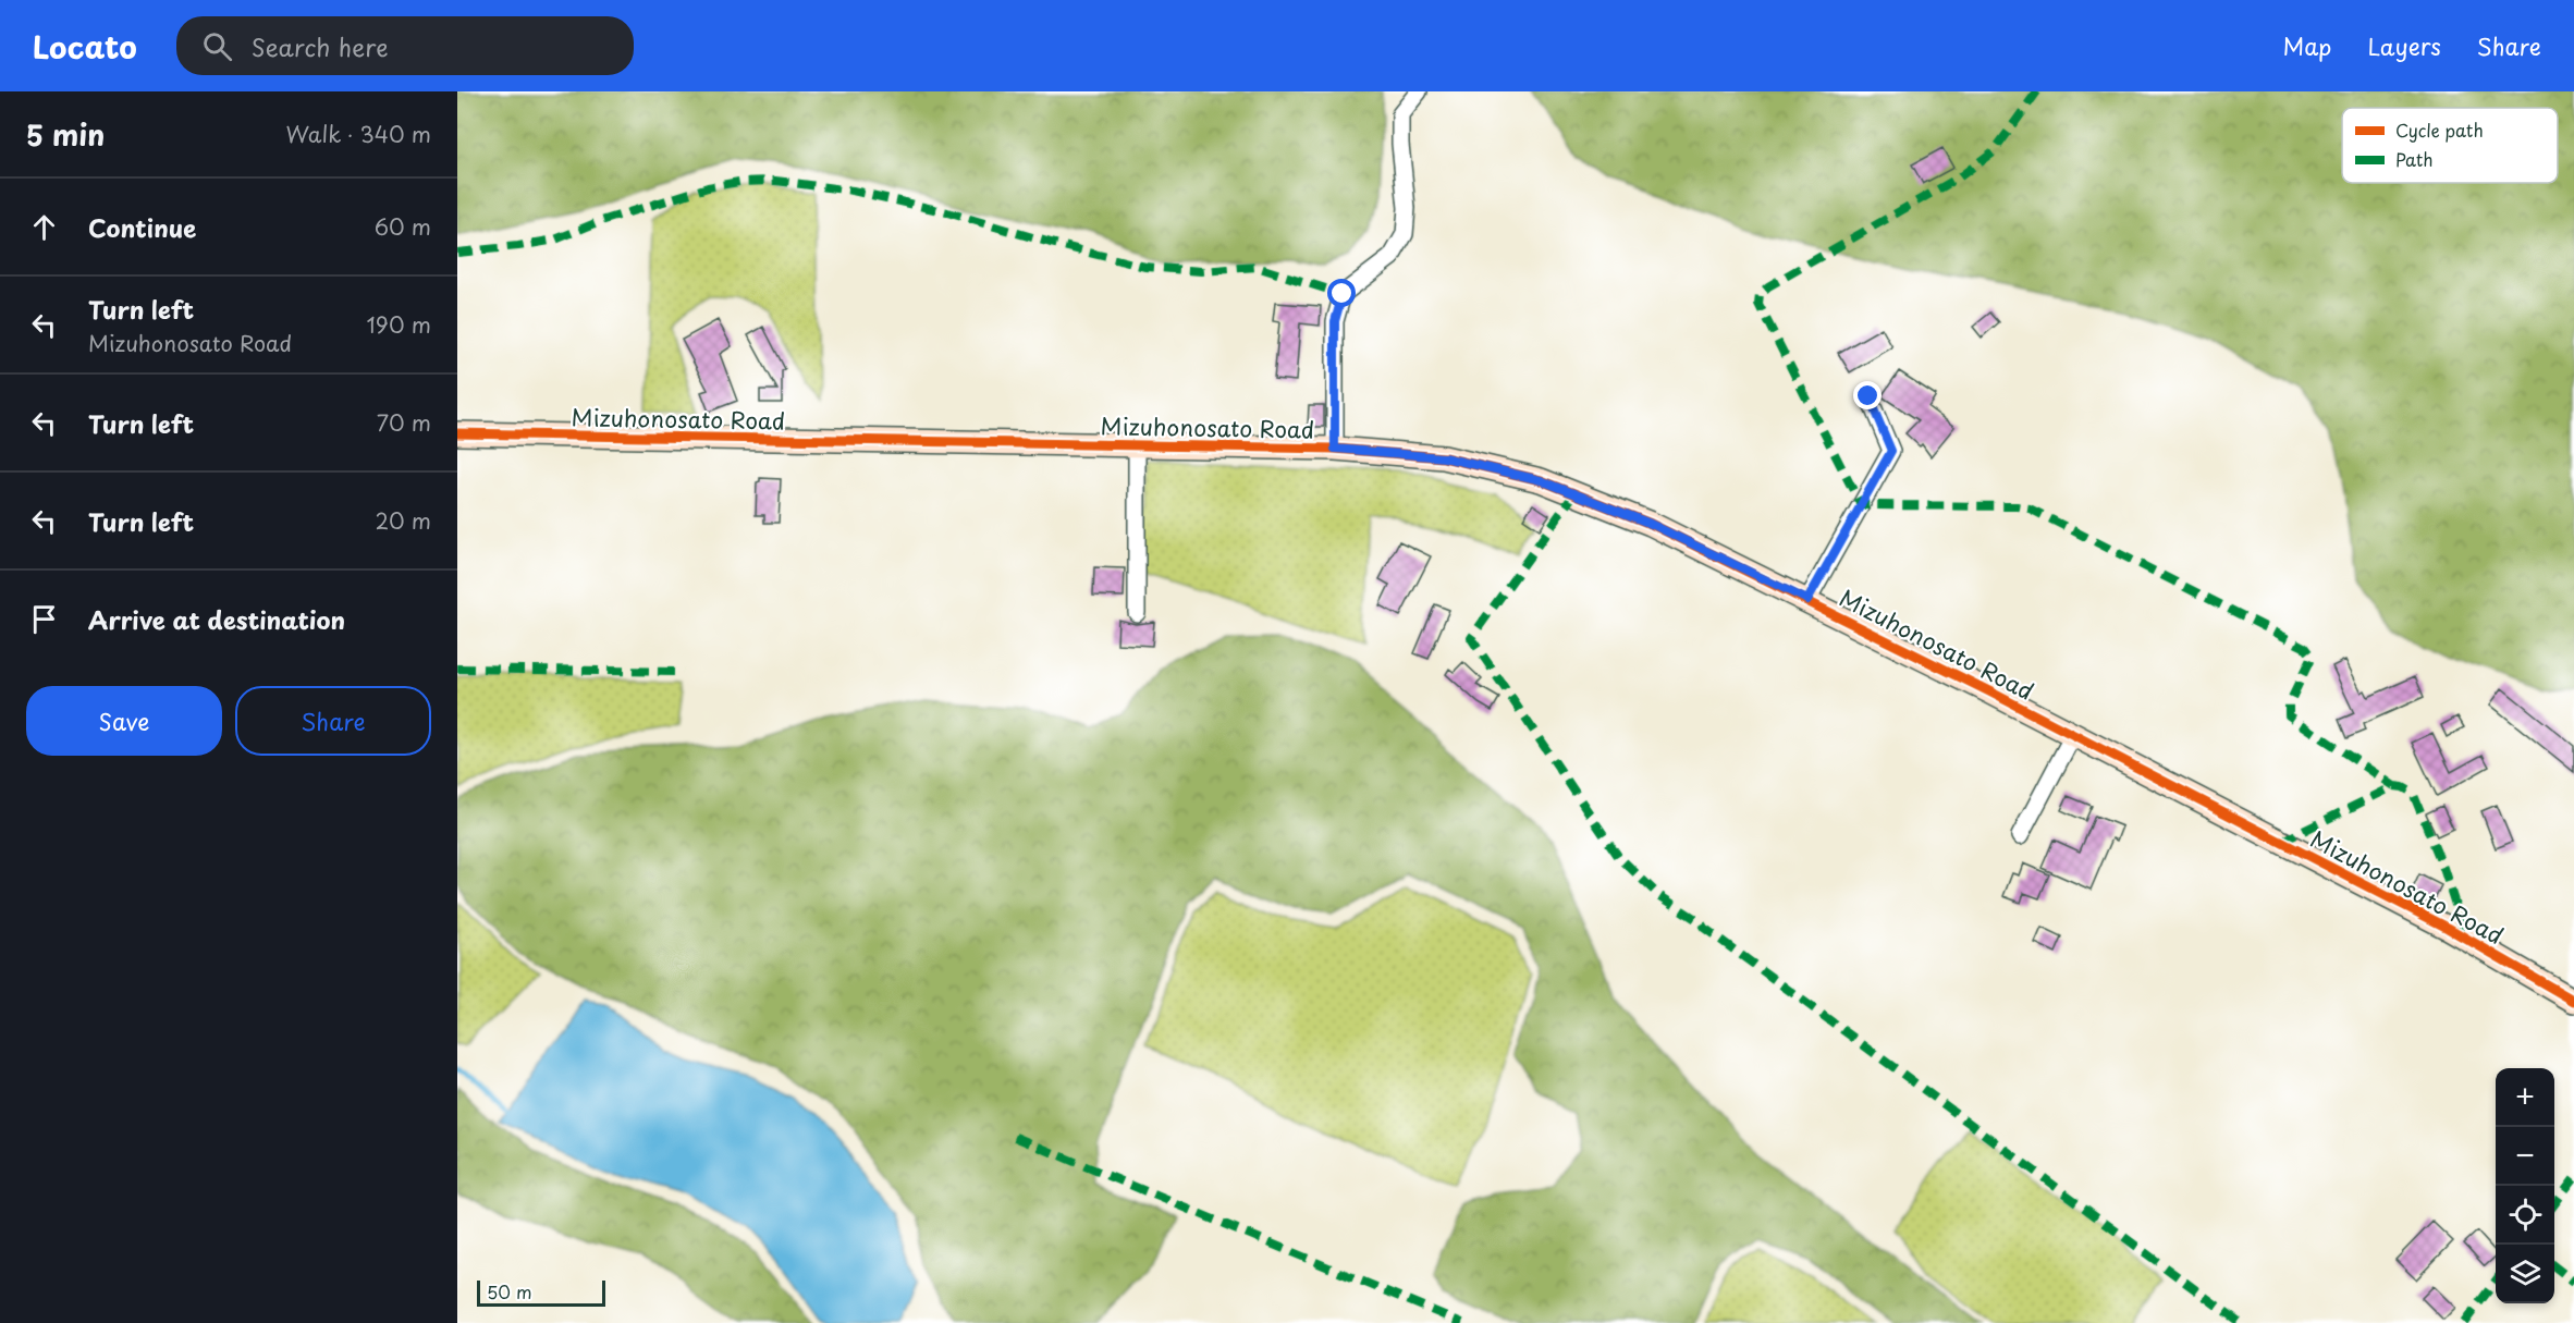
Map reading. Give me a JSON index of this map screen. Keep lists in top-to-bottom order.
{
  "streets": {
    "street": ["Mizuhonosato Road"]
  },
  "legend": ["Cycle path", "Path"],
  "scale_bar": "50 m",
  "page": {
    "header": "Locato",
    "search": "Search here",
    "nav": ["Map", "Layers", "Share"],
    "heading": ["5 min", "Walk · 340 m"],
    "list": [
      ["Continue", "60 m"],
      ["Turn left", "Mizuhonosato Road", "190 m"],
      ["Turn left", "70 m"],
      ["Turn left", "20 m"],
      "Arrive at destination"
    ],
    "buttons": ["Save", "Share"],
    "map_buttons": ["+", "−"],
    "scale": "50 m"
  }
}
